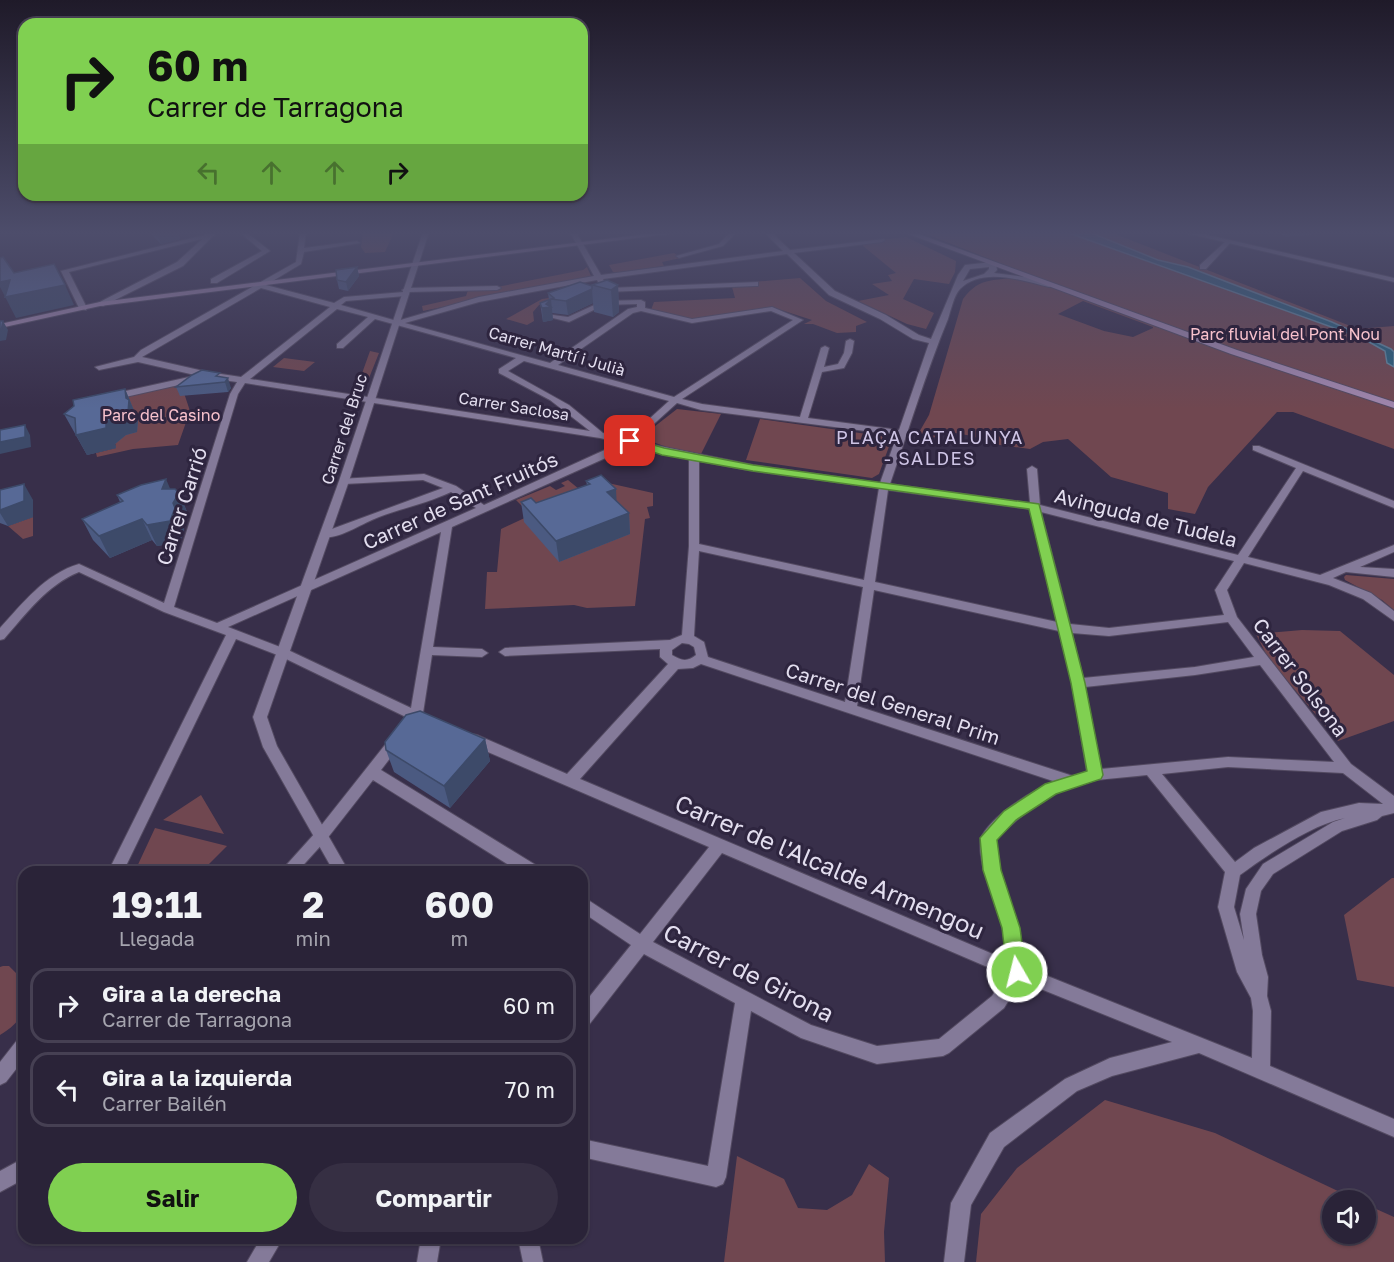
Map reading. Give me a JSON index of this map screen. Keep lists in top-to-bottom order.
{
  "streets": {
    "street": [
      "Carrer Martí i Julià",
      "Carrer Saclosa",
      "Carrer del Bruc",
      "Carrer de Sant Fruitós",
      "Carrer Carrió",
      "Avinguda de Tudela",
      "Carrer Solsona",
      "Carrer del General Prim",
      "Carrer de l'Alcalde Armengou",
      "Carrer de Girona"
    ]
  },
  "crossings": [
    ["Carrer Martí i Julià", "Carrer del Bruc"],
    ["Carrer Martí i Julià", "Carrer de Sant Fruitós"],
    ["Carrer Saclosa", "Carrer del Bruc"],
    ["Carrer Saclosa", "Carrer de Sant Fruitós"],
    ["Carrer Saclosa", "Avinguda de Tudela"],
    ["Carrer del Bruc", "Carrer de Sant Fruitós"],
    ["Carrer de Sant Fruitós", "Avinguda de Tudela"],
    ["Avinguda de Tudela", "Carrer Solsona"],
    ["Carrer de l'Alcalde Armengou", "Carrer de Girona"]
  ],
  "districts": ["PLAÇA CATALUNYA - SALDES"],
  "parks": ["Parc fluvial del Pont Nou", "Parc del Casino"],
  "page": {
    "turn": ["60 m", "Carrer de Tarragona"],
    "eta": [
      "19:11",
      "Llegada",
      "2",
      "min",
      "600",
      "m"
    ],
    "list": [
      {
        "name": "Gira a la derecha",
        "note": "Carrer de Tarragona",
        "value": "60 m"
      },
      {
        "name": "Gira a la izquierda",
        "note": "Carrer Bailén",
        "value": "70 m"
      }
    ],
    "buttons": ["Salir", "Compartir"]
  }
}
